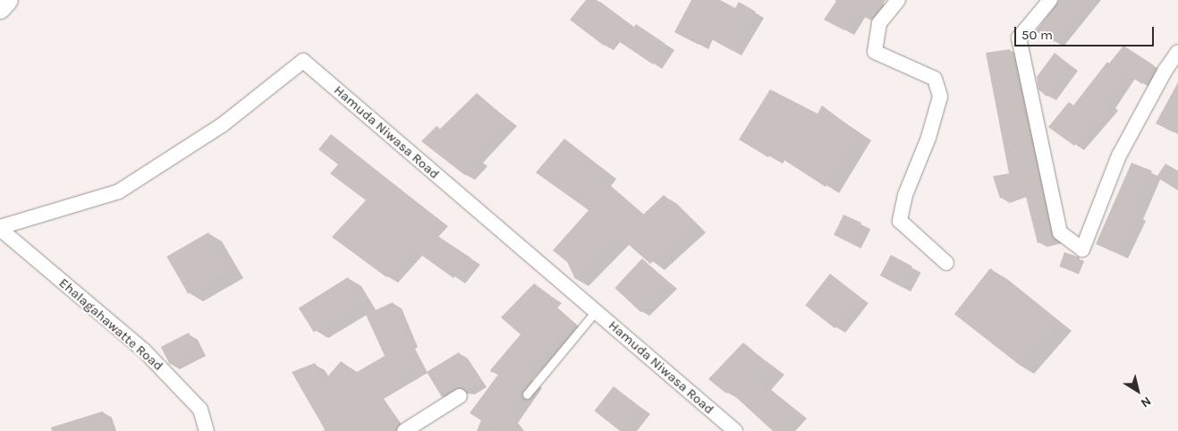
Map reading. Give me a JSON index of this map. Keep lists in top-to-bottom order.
{
  "streets": {
    "street": ["Hamuda Niwasa Road", "Ehalagahawatte Road"]
  },
  "crossings": [
    ["Hamuda Niwasa Road", "Ehalagahawatte Road"]
  ],
  "scale_bar": "50 m",
  "north": "bottom right"
}
